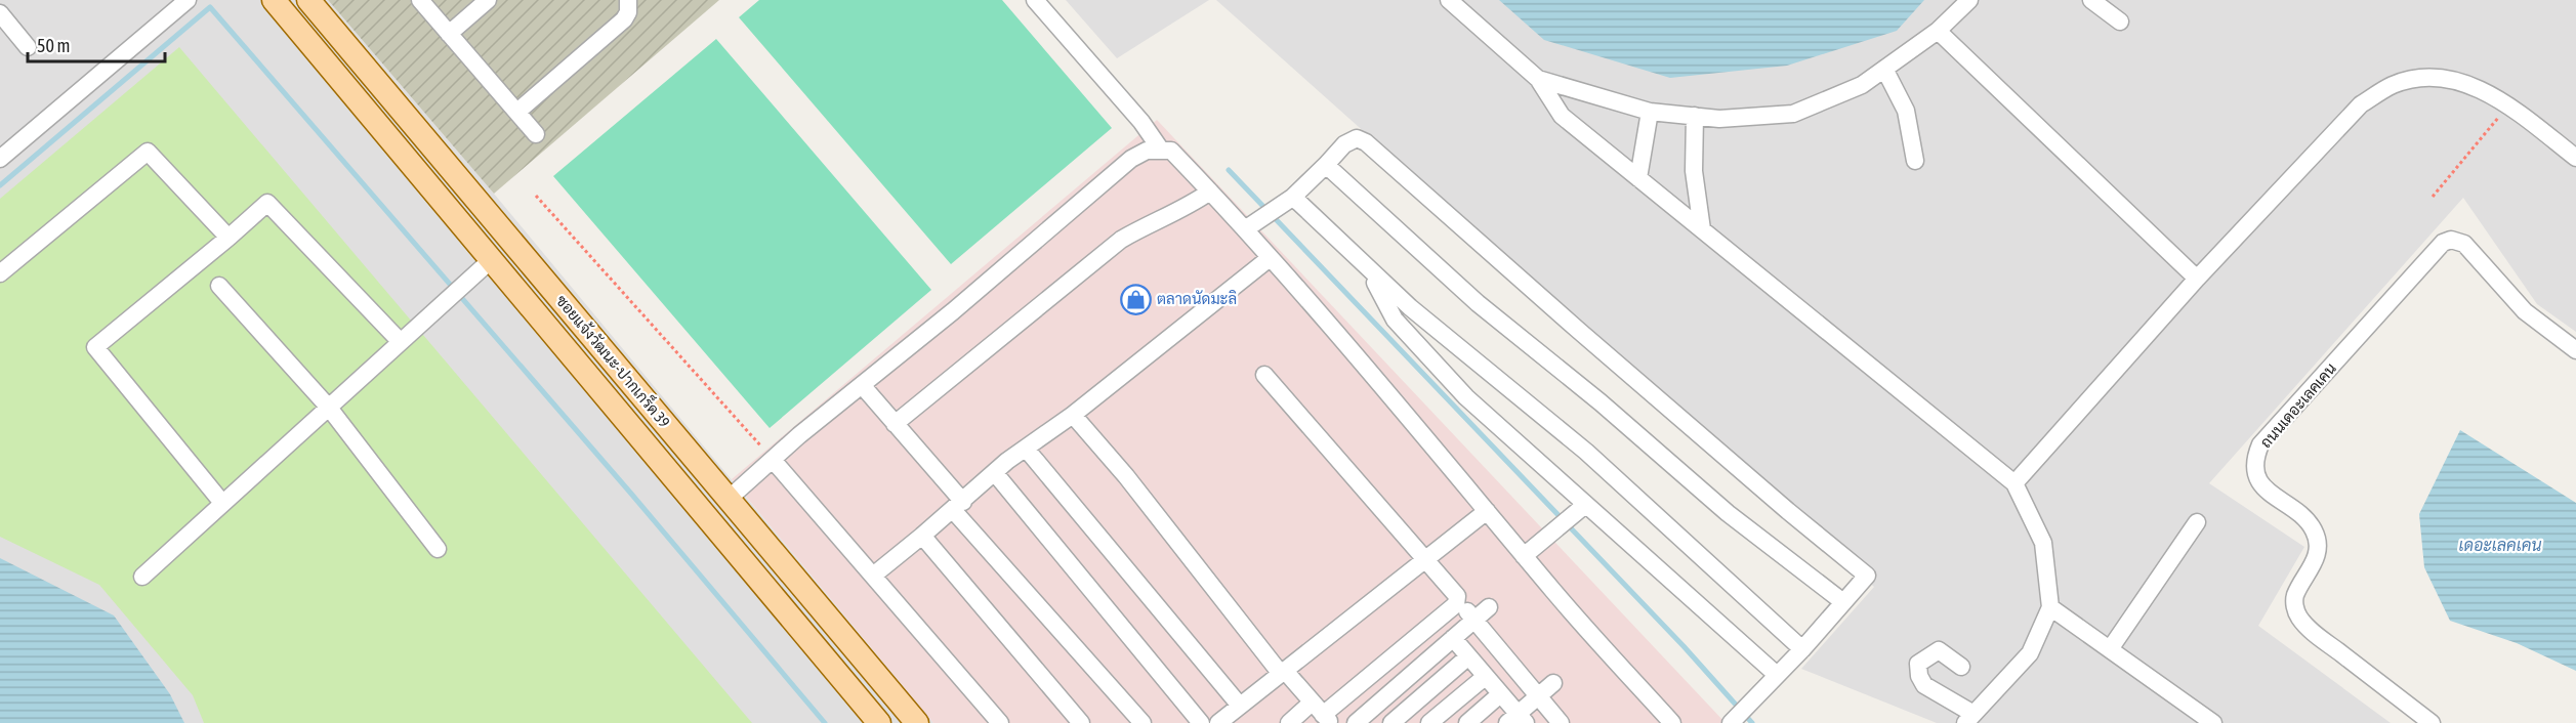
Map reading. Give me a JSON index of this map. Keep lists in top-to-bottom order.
{
  "streets": {
    "main road": ["ซอยแจ้งวัฒนะ-ปากเกร็ด 39"],
    "street": ["ถนนเดอะเลคเคน"]
  },
  "water": ["เดอะเลคเคน"],
  "places": {
    "shop": ["ตลาดนัดมะลิ"]
  },
  "scale_bar": "50 m"
}
